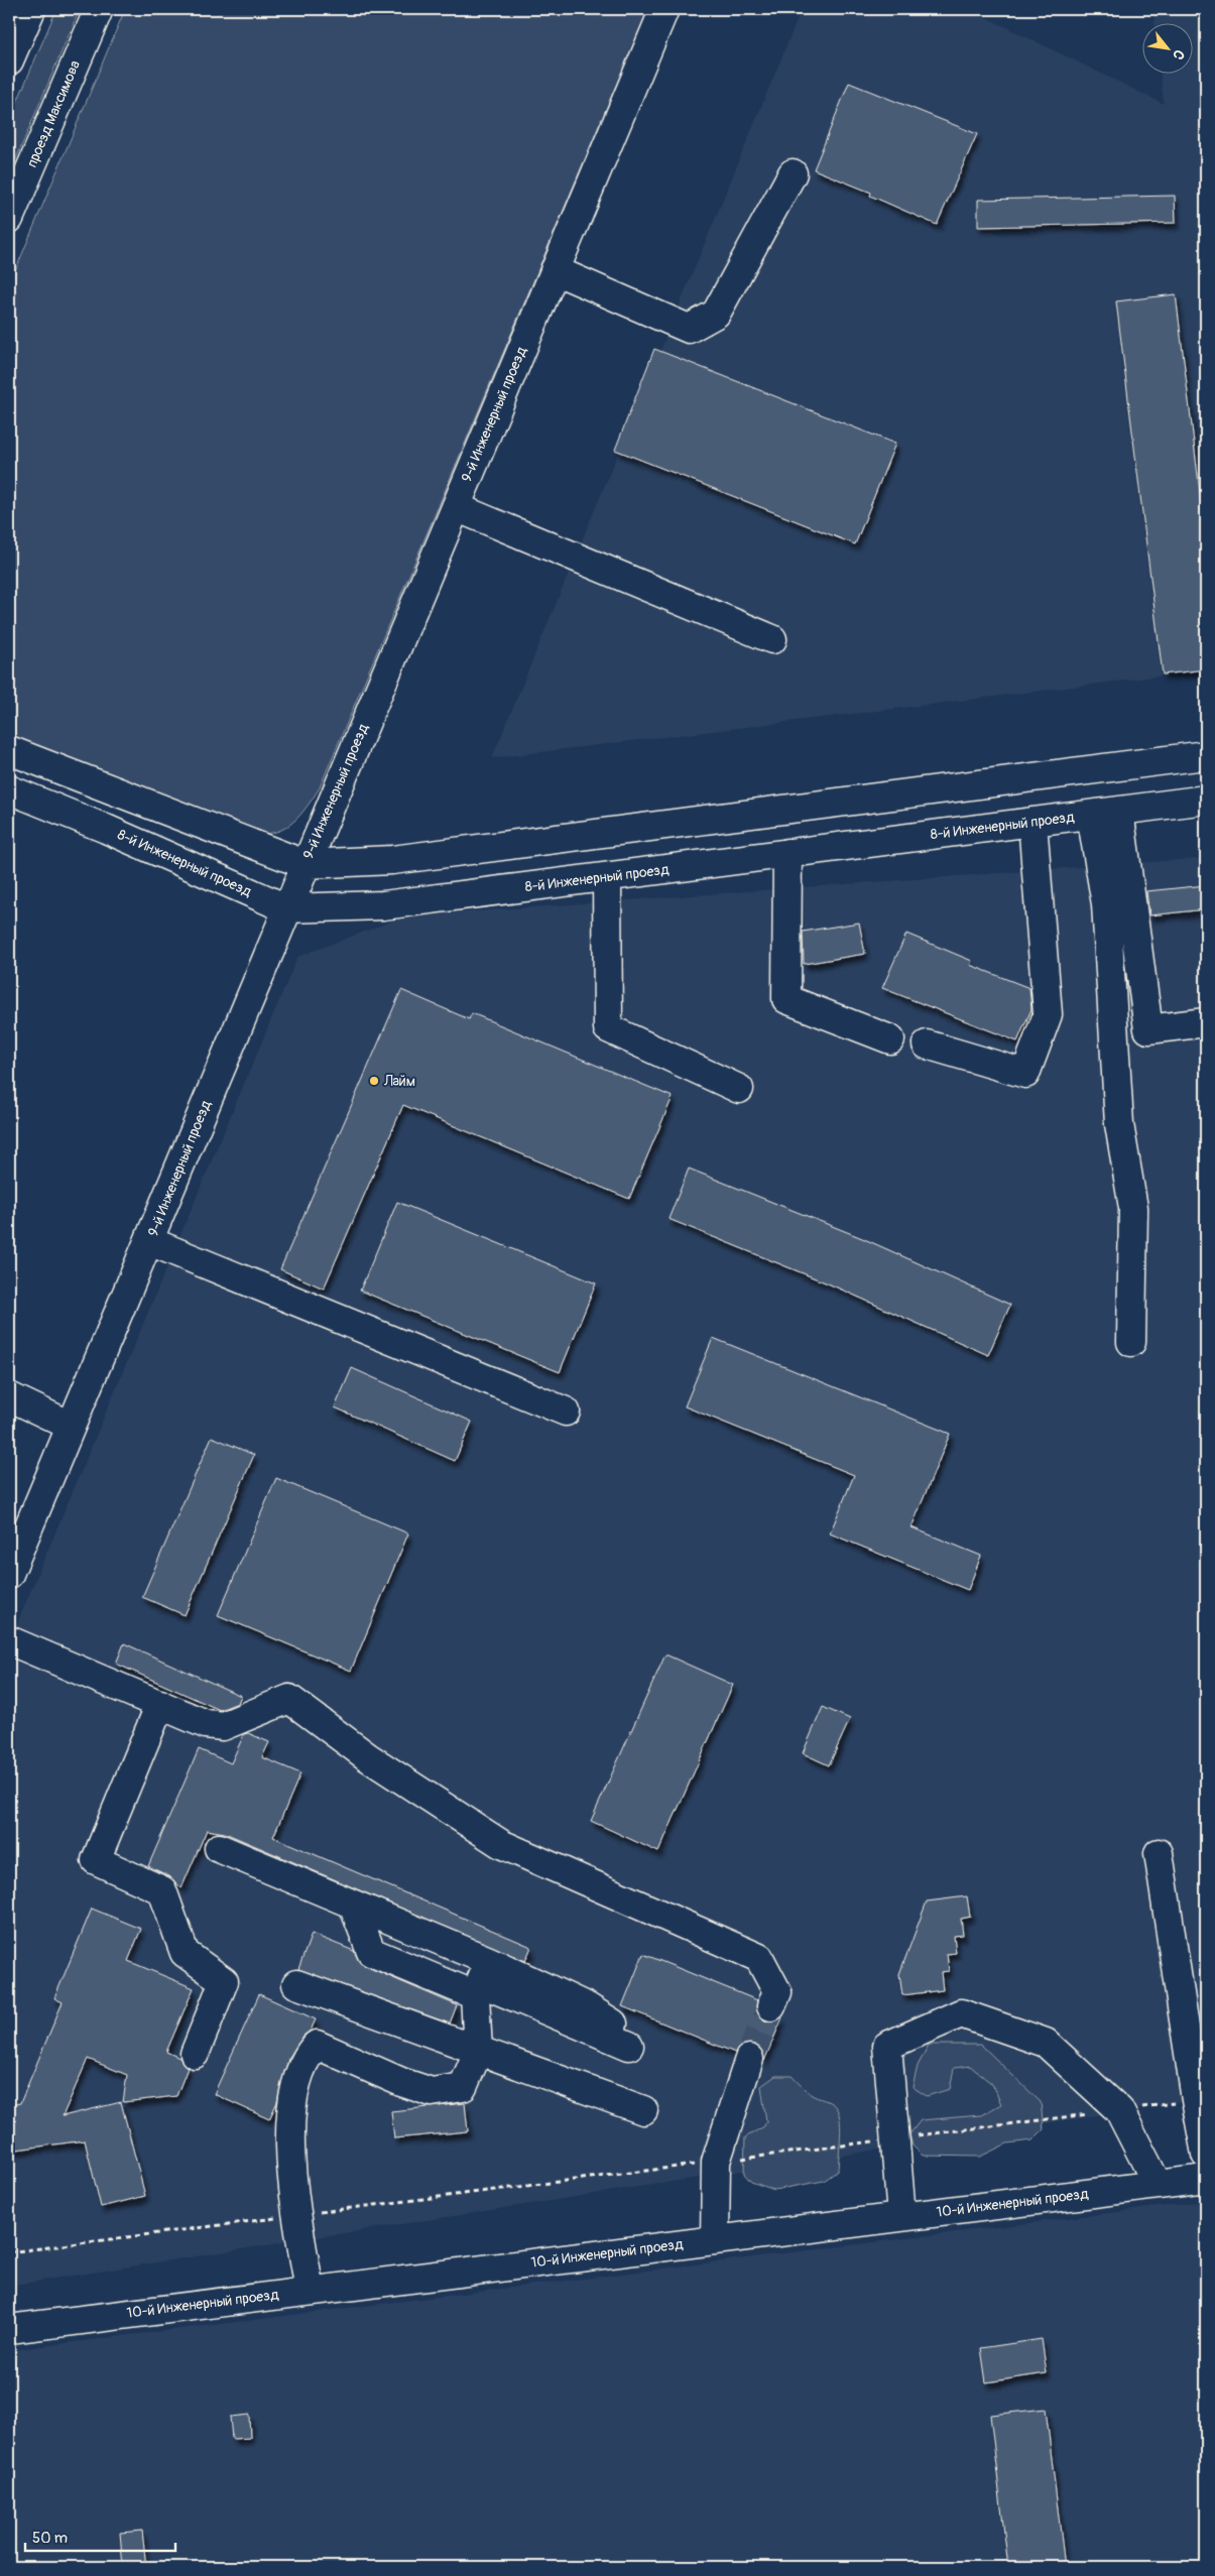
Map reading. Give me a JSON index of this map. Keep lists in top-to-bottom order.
{
  "streets": {
    "street": [
      "проезд Максимова",
      "9-й Инженерный проезд",
      "8-й Инженерный проезд",
      "10-й Инженерный проезд"
    ]
  },
  "crossings": [
    ["9-й Инженерный проезд", "8-й Инженерный проезд"]
  ],
  "places": ["Лайм"],
  "scale_bar": "50 m",
  "north": "bottom right"
}
